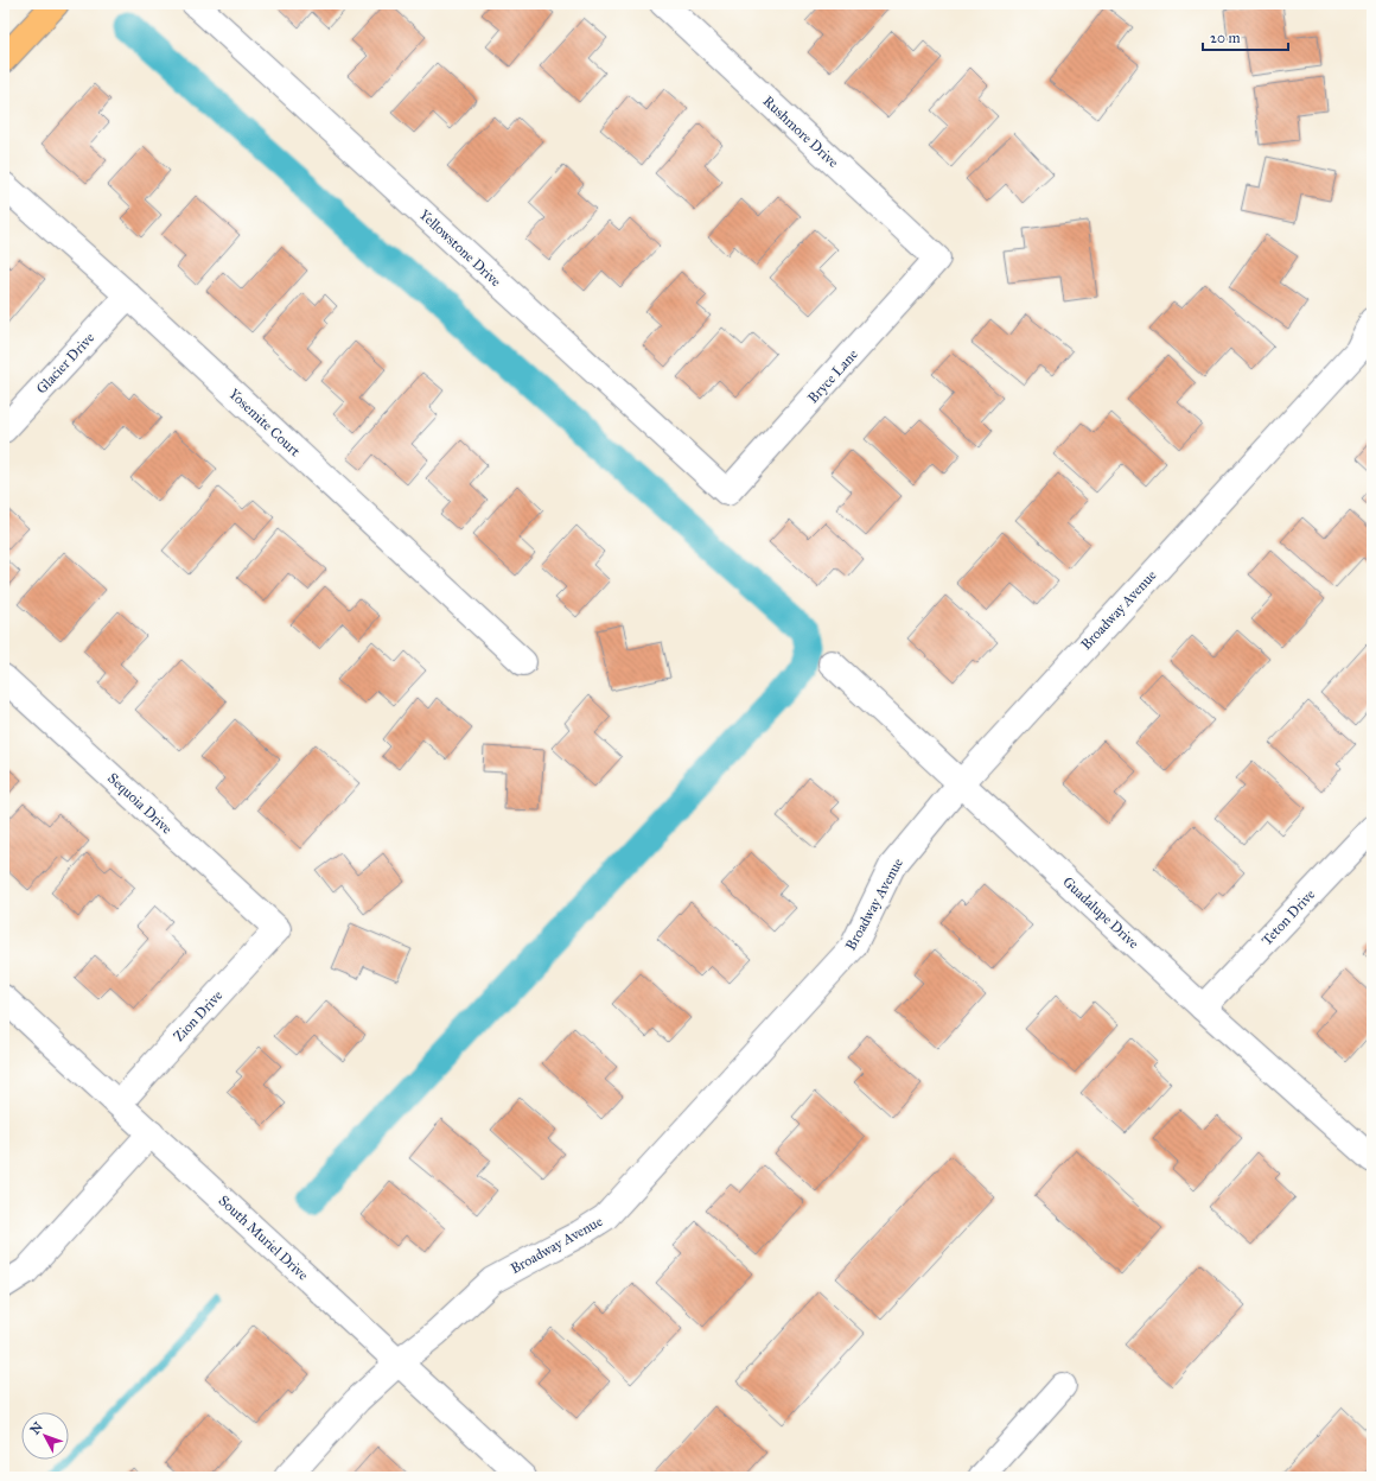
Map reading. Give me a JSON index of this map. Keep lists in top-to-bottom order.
{
  "streets": {
    "street": [
      "Rushmore Drive",
      "Yellowstone Drive",
      "Glacier Drive",
      "Bryce Lane",
      "Yosemite Court",
      "Broadway Avenue",
      "Sequoia Drive",
      "Guadalupe Drive",
      "Teton Drive",
      "Zion Drive",
      "South Muriel Drive"
    ]
  },
  "crossings": [
    ["Rushmore Drive", "Bryce Lane"],
    ["Yellowstone Drive", "Bryce Lane"],
    ["Glacier Drive", "Yosemite Court"],
    ["Broadway Avenue", "Guadalupe Drive"],
    ["Broadway Avenue", "South Muriel Drive"],
    ["Sequoia Drive", "Zion Drive"],
    ["Guadalupe Drive", "Teton Drive"],
    ["Zion Drive", "South Muriel Drive"]
  ],
  "scale_bar": "20 m",
  "north": "top left"
}
